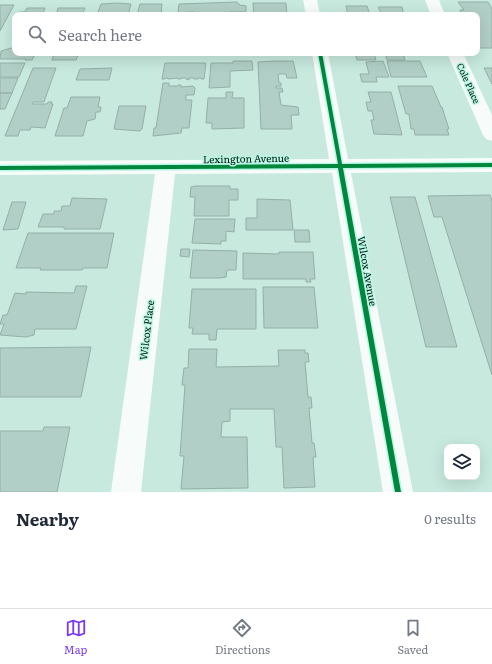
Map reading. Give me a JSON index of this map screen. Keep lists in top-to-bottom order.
{
  "streets": {
    "street": [
      "Cole Place",
      "Lexington Avenue",
      "Wilcox Avenue",
      "Wilcox Place"
    ]
  },
  "crossings": [
    ["Lexington Avenue", "Wilcox Avenue"],
    ["Lexington Avenue", "Wilcox Place"]
  ],
  "page": {
    "search": "Search here",
    "heading": ["Nearby", "0 results"],
    "nav": ["Map", "Directions", "Saved"]
  }
}
